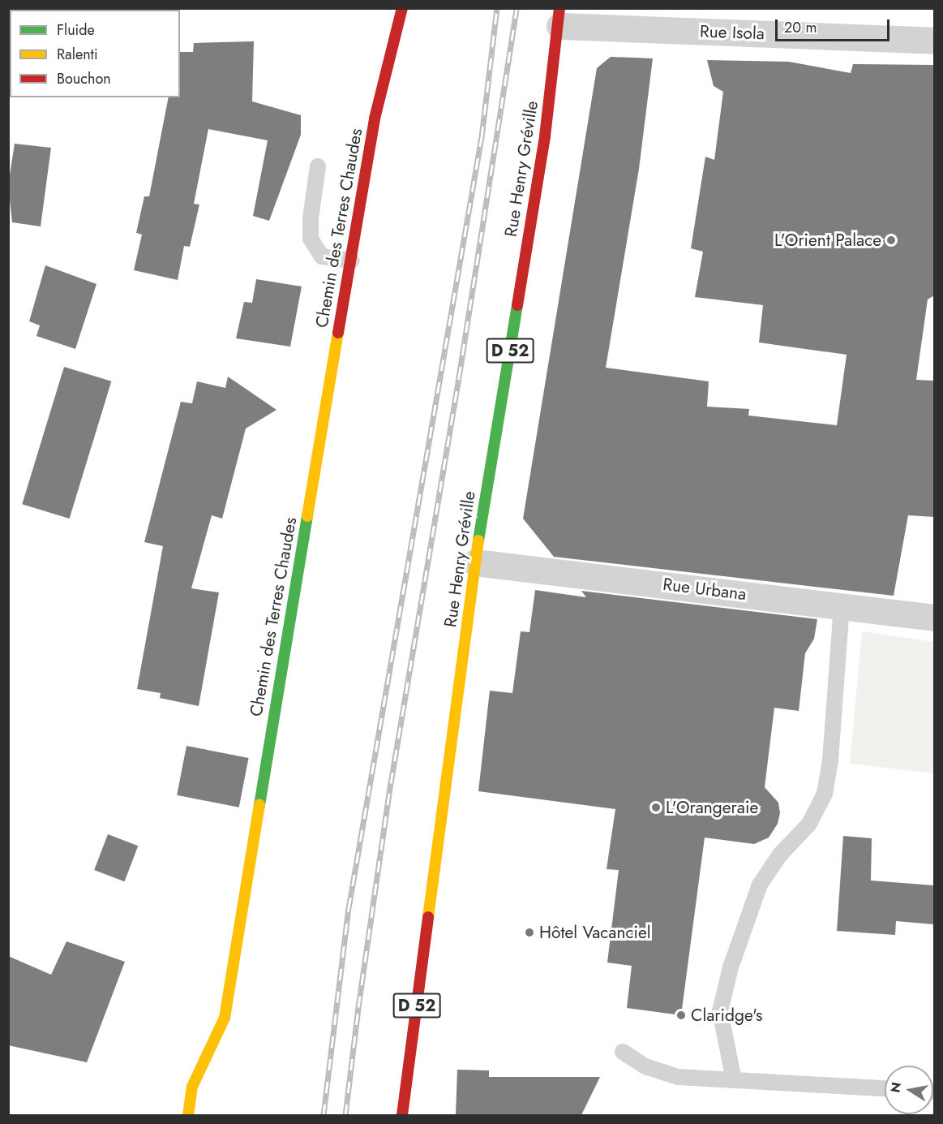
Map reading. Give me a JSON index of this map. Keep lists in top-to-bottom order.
{
  "streets": {
    "street": [
      "Rue Isola",
      "Rue Henry Gréville",
      "Chemin des Terres Chaudes",
      "D 52",
      "Rue Urbana"
    ]
  },
  "crossings": [
    ["Rue Isola", "Rue Henry Gréville"],
    ["Rue Henry Gréville", "Rue Urbana"]
  ],
  "places": [
    "L'Orient Palace",
    "L'Orangeraie",
    "Hôtel Vacanciel",
    "Claridge's"
  ],
  "legend": ["Fluide", "Ralenti", "Bouchon"],
  "scale_bar": "20 m",
  "north": "left"
}
